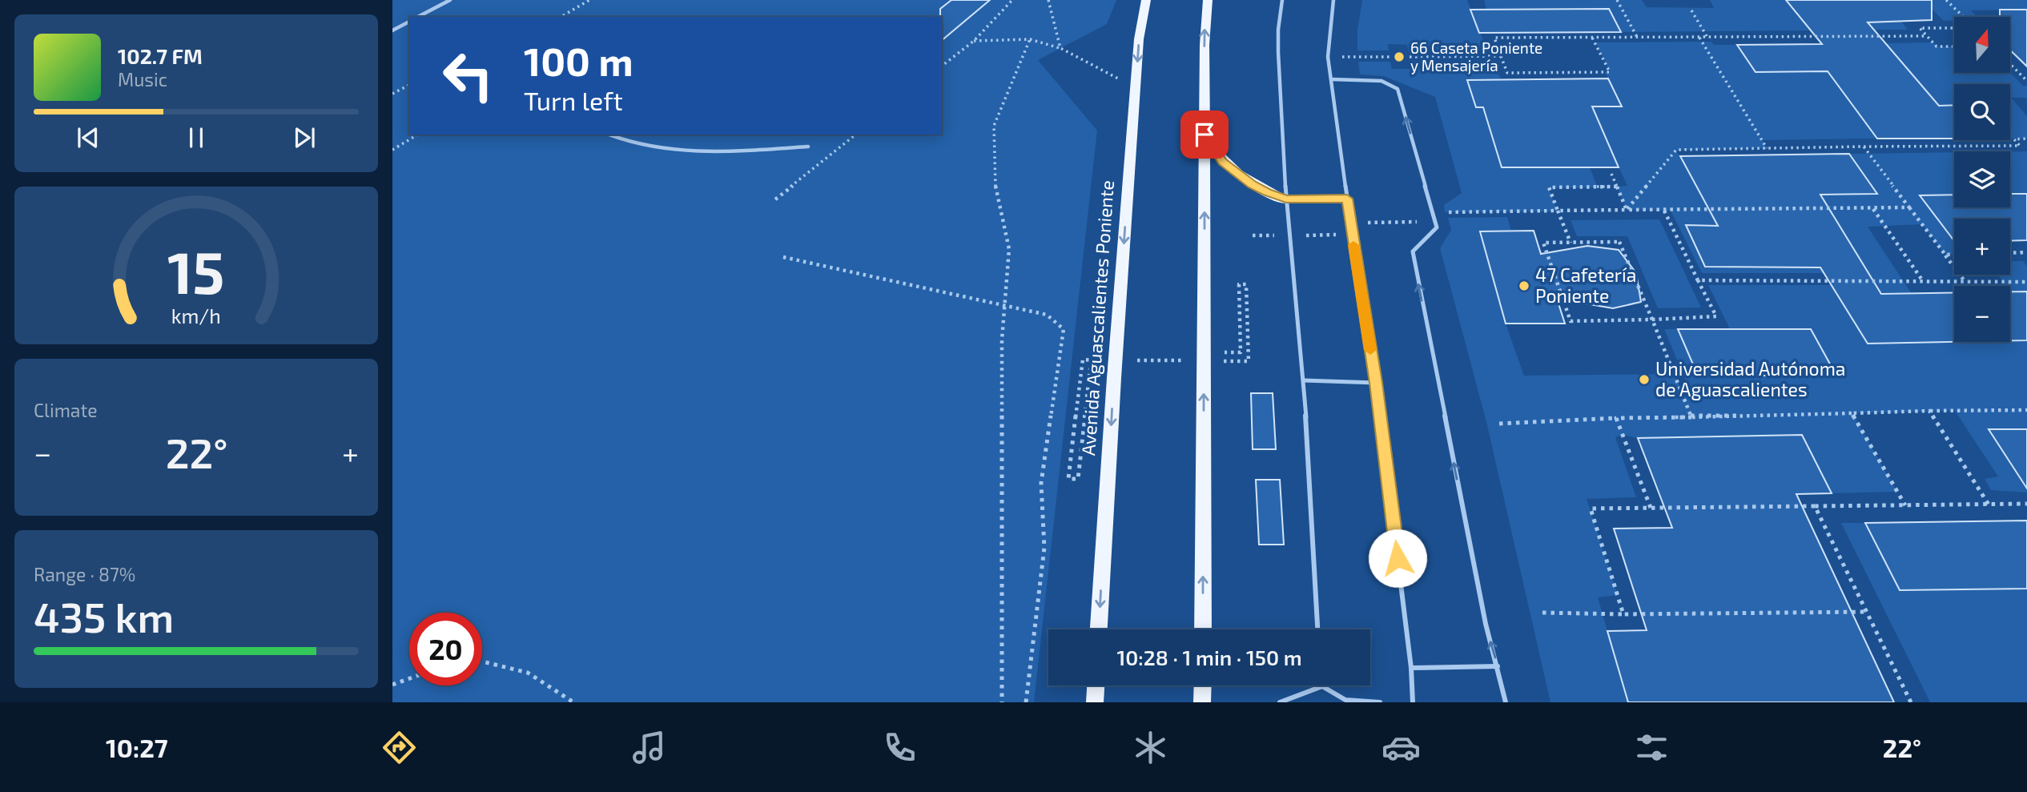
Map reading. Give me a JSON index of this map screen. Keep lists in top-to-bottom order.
{
  "streets": {
    "main road": ["Avenida Aguascalientes Poniente"]
  },
  "places": ["66 Caseta Poniente y Mensajería", "47 Cafetería Poniente", "Universidad Autónoma de Aguascalientes"],
  "north": "top",
  "page": {
    "map_buttons": ["+", "−"],
    "turn": ["100 m", "Turn left"],
    "song": ["102.7 FM", "Music"],
    "tile": [
      "Climate",
      ["Range · 87%", "435 km"]
    ],
    "heat": ["−", "22°", "+"],
    "limit": "20",
    "trip": "10:28 · 1 min · 150 m",
    "tabs": ["10:27", "22°"],
    "gauge": ["15", "km/h"]
  }
}
